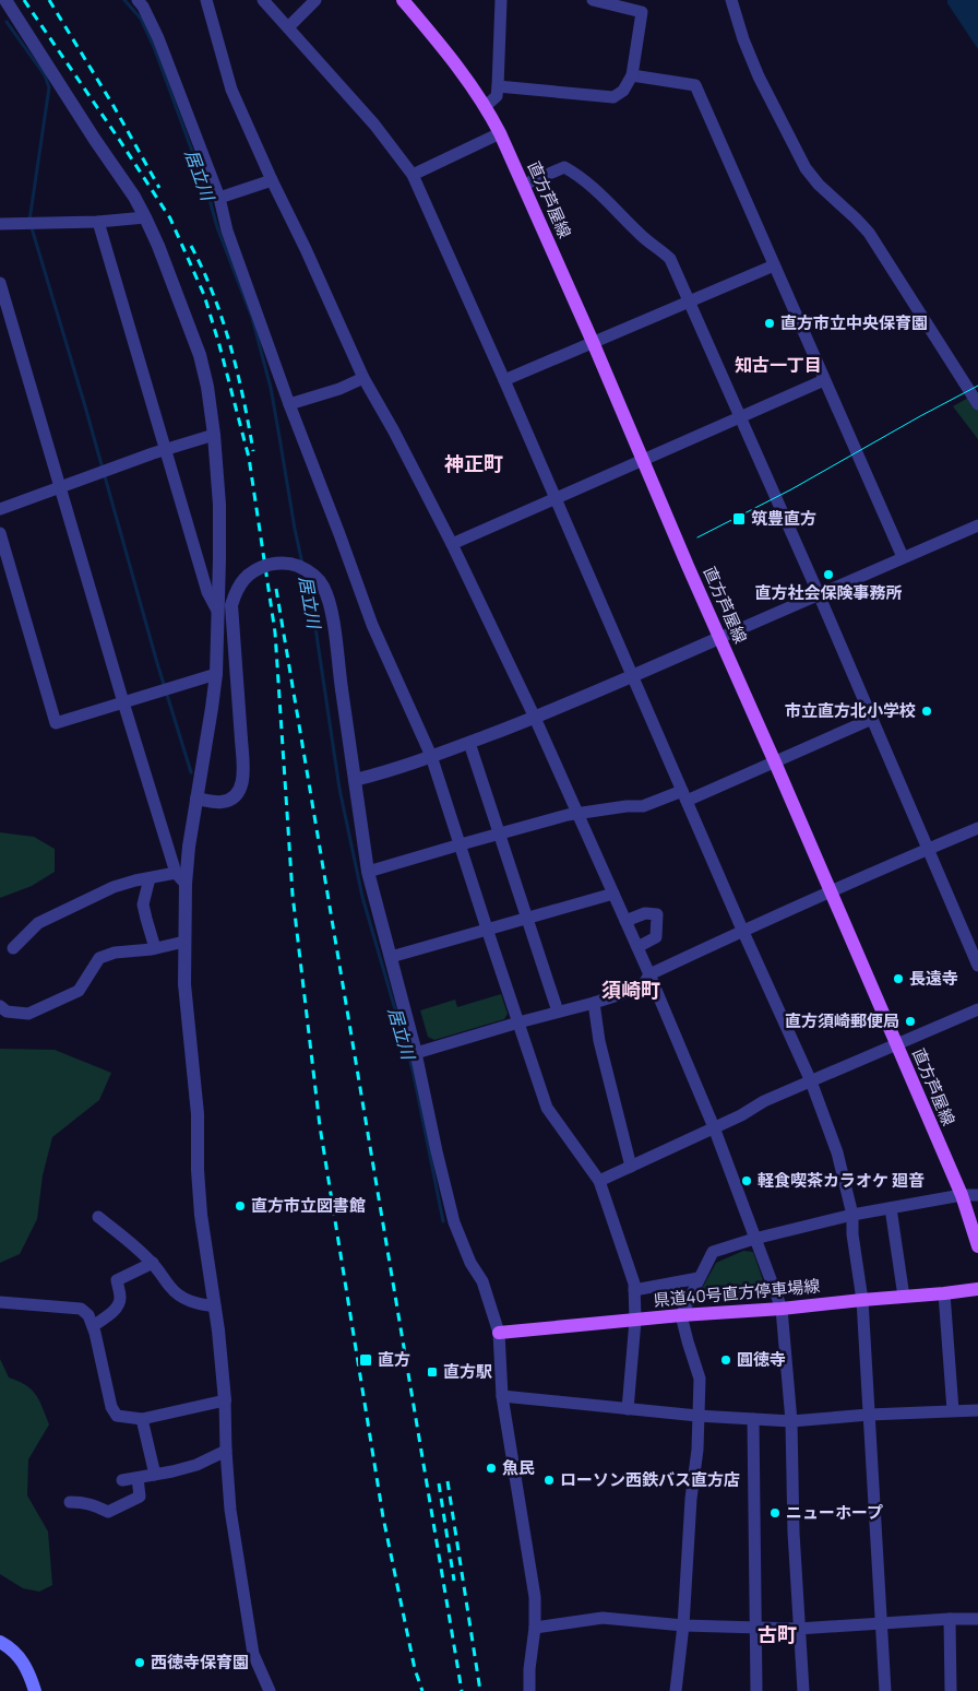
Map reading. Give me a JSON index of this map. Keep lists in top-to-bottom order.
{
  "streets": {
    "main road": ["直方芦屋線", "県道40号直方停車場線"]
  },
  "districts": [
    "知古一丁目",
    "神正町",
    "須崎町",
    "古町"
  ],
  "water": ["居立川"],
  "places": {
    "other": [
      "直方市立中央保育園",
      "直方社会保険事務所",
      "市立直方北小学校",
      "長遠寺",
      "直方須崎郵便局",
      "軽食喫茶カラオケ 廻音",
      "直方市立図書館",
      "圓徳寺",
      "魚民",
      "ローソン西鉄バス直方店",
      "ニューホープ",
      "西徳寺保育園"
    ],
    "transit": ["筑豊直方", "直方", "直方駅"]
  }
}
